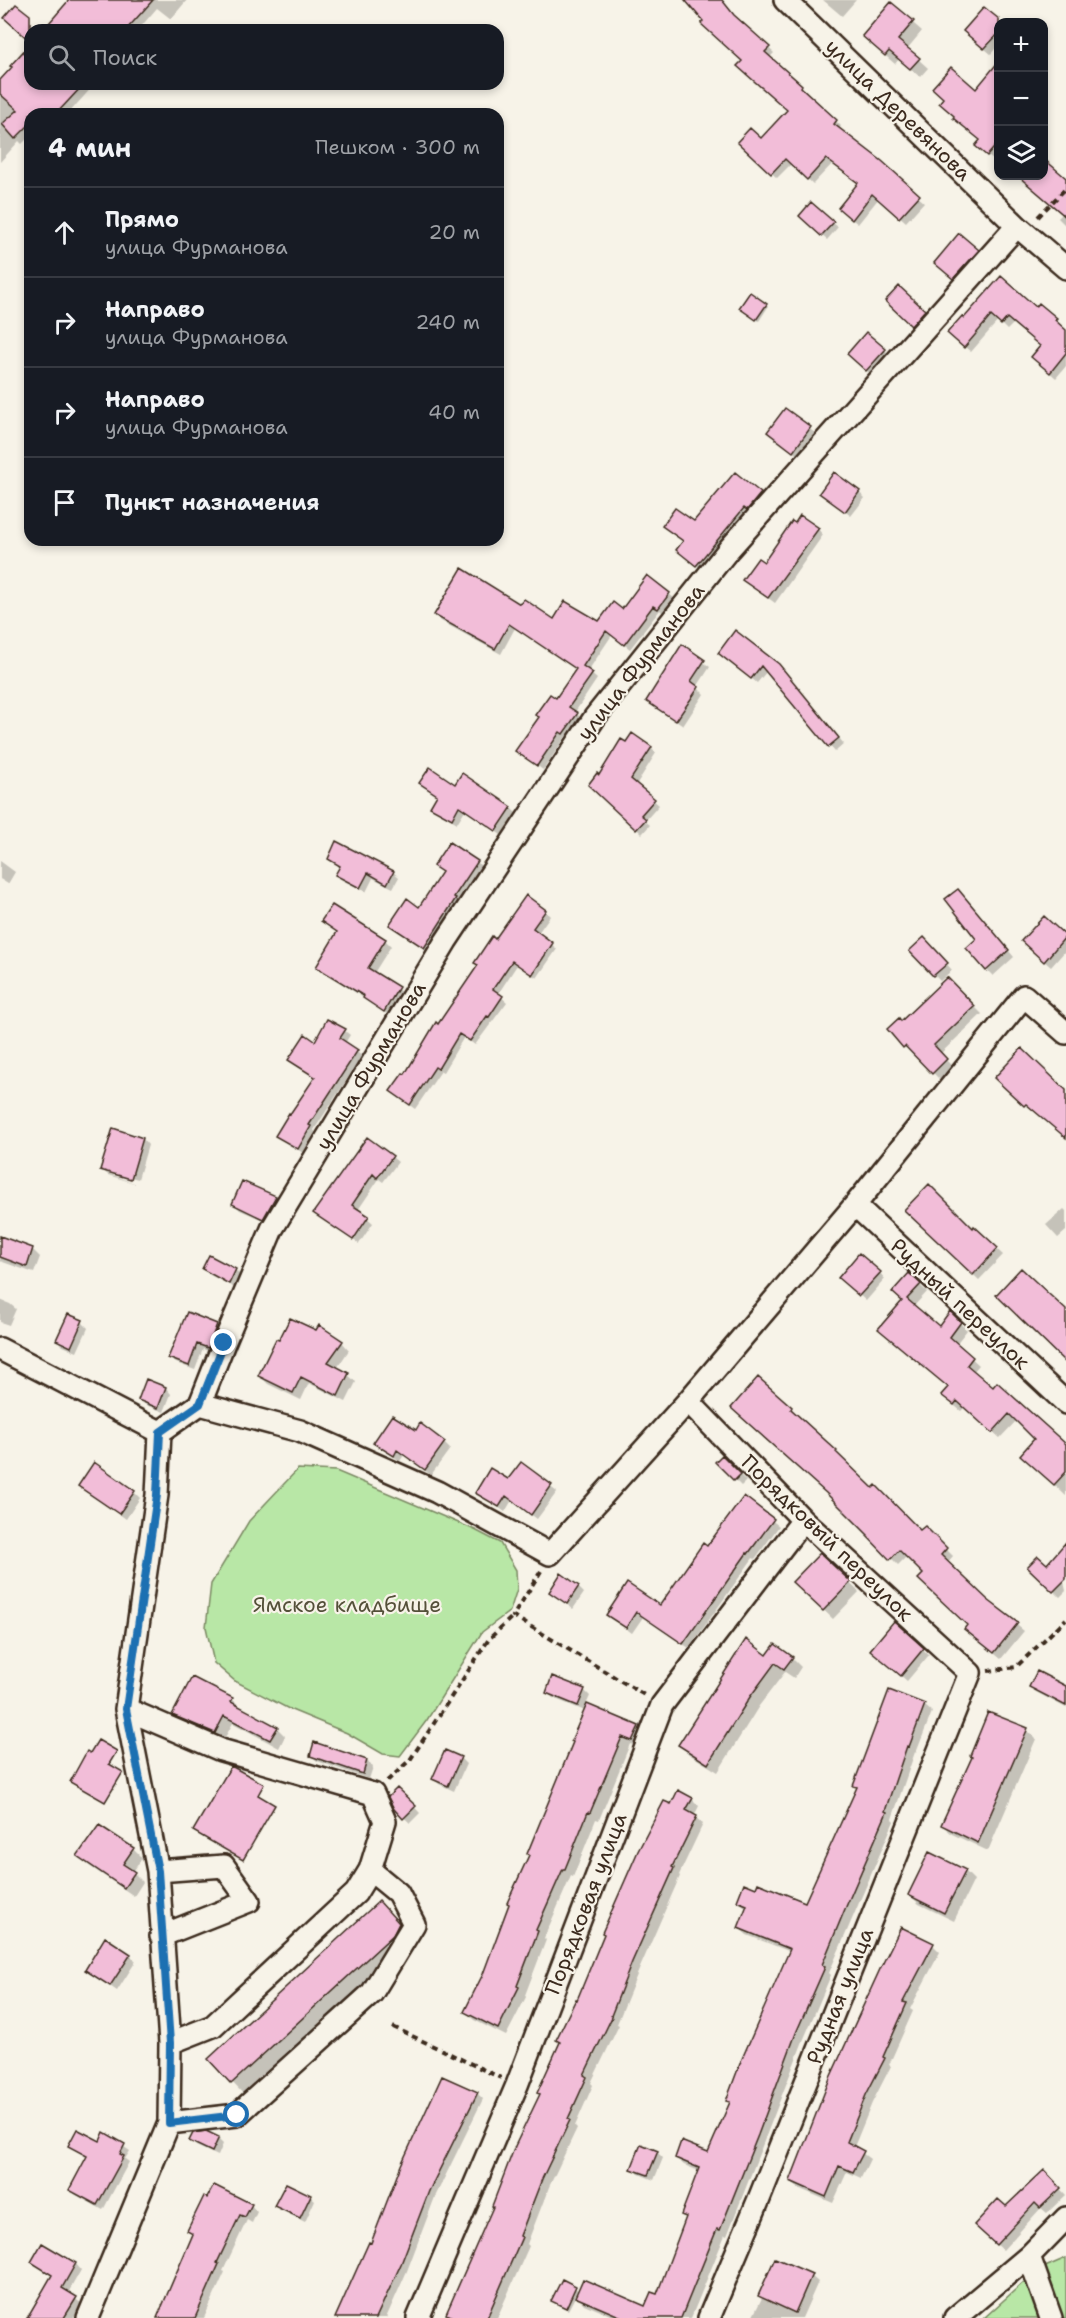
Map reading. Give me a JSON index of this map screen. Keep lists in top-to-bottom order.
{
  "streets": {
    "street": [
      "улица Деревянова",
      "улица Фурманова",
      "Рудный переулок",
      "Порядковый переулок",
      "Порядковая улица",
      "Рудная улица"
    ]
  },
  "crossings": [
    ["улица Деревянова", "улица Фурманова"],
    ["Порядковый переулок", "Порядковая улица"],
    ["Порядковый переулок", "Рудная улица"]
  ],
  "parks": ["Ямское кладбище"],
  "page": {
    "map_buttons": ["+", "−"],
    "search": "Поиск",
    "heading": ["4 мин", "Пешком · 300 m"],
    "list": [
      ["Прямо", "улица Фурманова", "20 m"],
      ["Направо", "улица Фурманова", "240 m"],
      ["Направо", "улица Фурманова", "40 m"],
      "Пункт назначения"
    ]
  }
}
